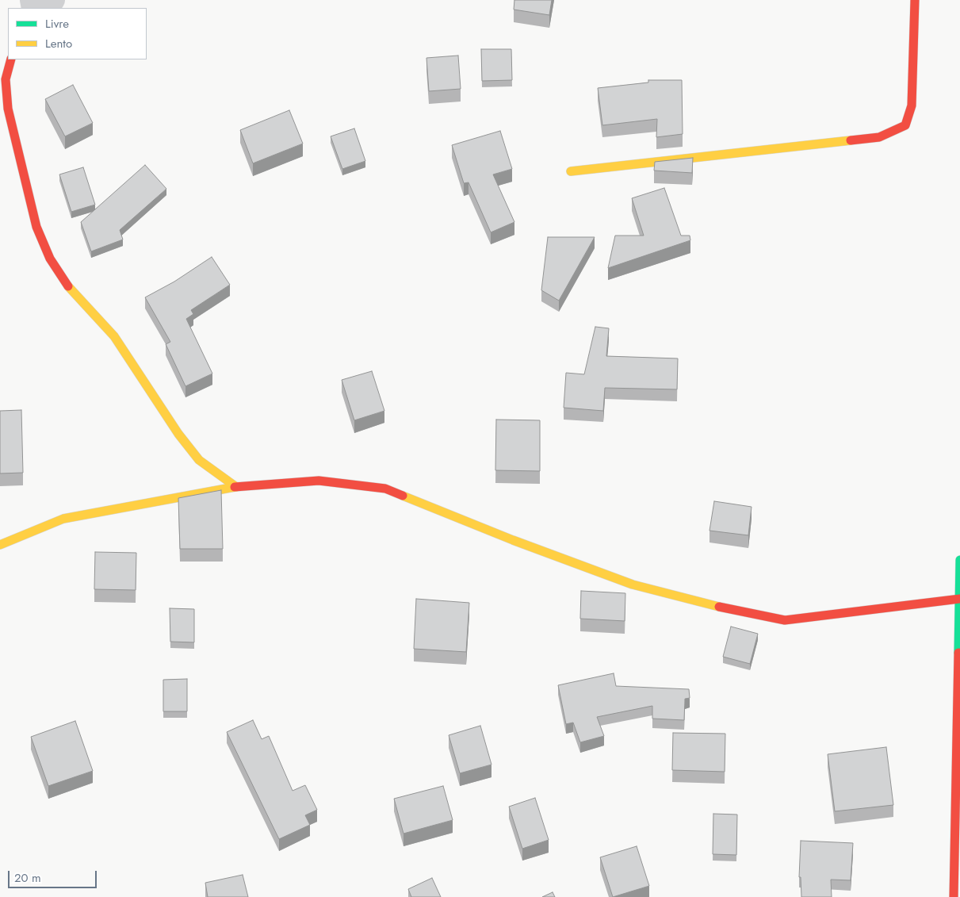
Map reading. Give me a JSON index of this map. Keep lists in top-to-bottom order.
{
  "legend": ["Livre", "Lento"],
  "scale_bar": "20 m"
}
